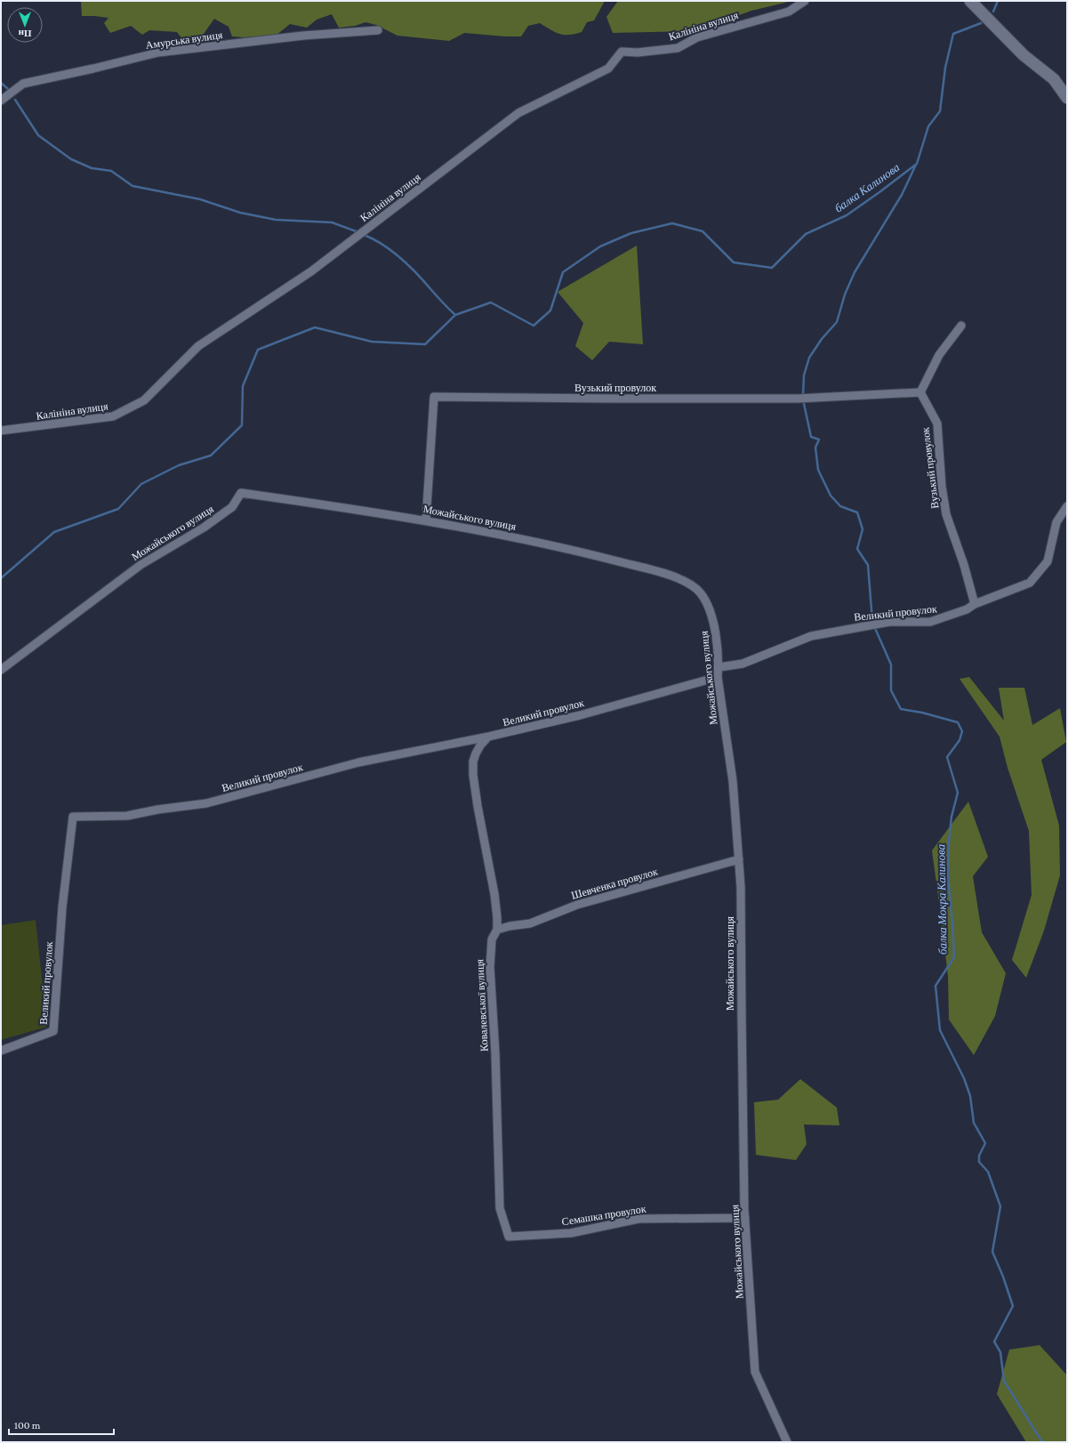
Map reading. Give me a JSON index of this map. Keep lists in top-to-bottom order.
{
  "streets": {
    "street": [
      "Калініна вулиця",
      "Амурська вулиця",
      "Вузький провулок",
      "Можайського вулиця",
      "Великий провулок",
      "Шевченка провулок",
      "Ковалевської вулиця",
      "Семашка провулок"
    ]
  },
  "crossings": [
    ["Вузький провулок", "Можайського вулиця"],
    ["Вузький провулок", "Великий провулок"],
    ["Можайського вулиця", "Великий провулок"],
    ["Можайського вулиця", "Шевченка провулок"],
    ["Можайського вулиця", "Семашка провулок"],
    ["Великий провулок", "Ковалевської вулиця"],
    ["Шевченка провулок", "Ковалевської вулиця"],
    ["Ковалевської вулиця", "Семашка провулок"]
  ],
  "water": ["балка Калинова", "балка Мокра Калинова"],
  "scale_bar": "100 m",
  "north": "bottom"
}
